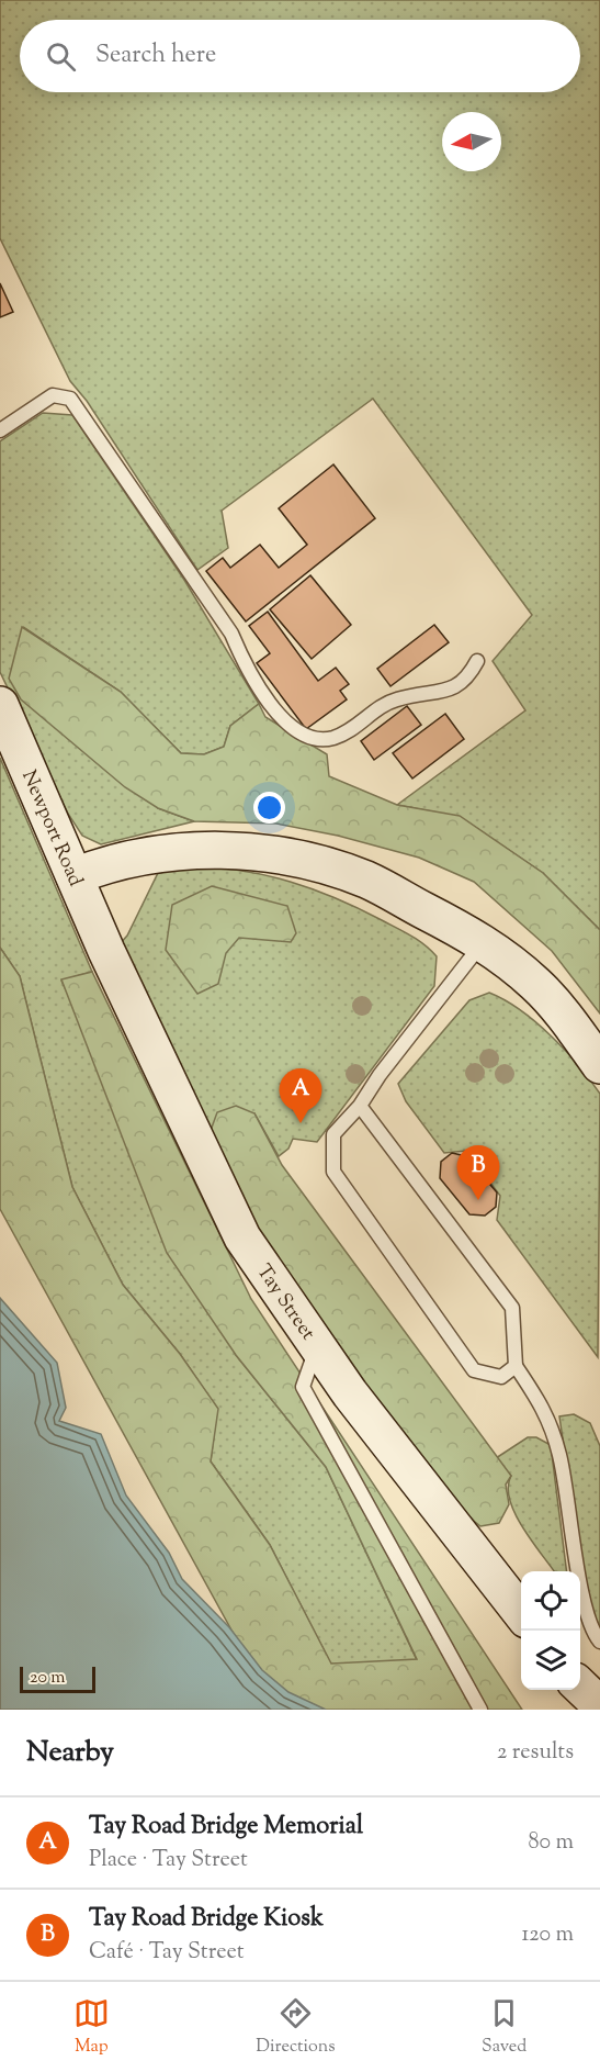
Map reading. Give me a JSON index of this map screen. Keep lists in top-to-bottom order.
{
  "streets": {
    "main road": ["Newport Road", "Tay Street"]
  },
  "crossings": [
    ["Newport Road", "Tay Street"]
  ],
  "scale_bar": "20 m",
  "north": "left",
  "page": {
    "search": "Search here",
    "pins": ["A", "B"],
    "scale": "20 m",
    "heading": ["Nearby", "2 results"],
    "list": [
      {
        "mark": "A",
        "name": "Tay Road Bridge Memorial",
        "note": "Place · Tay Street",
        "value": "80 m"
      },
      {
        "mark": "B",
        "name": "Tay Road Bridge Kiosk",
        "note": "Café · Tay Street",
        "value": "120 m"
      }
    ],
    "nav": ["Map", "Directions", "Saved"]
  }
}
